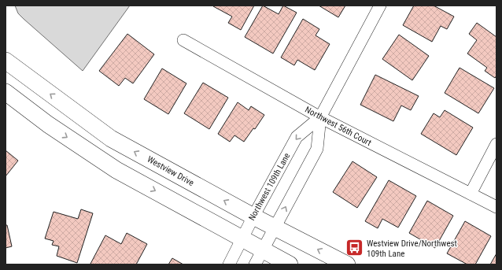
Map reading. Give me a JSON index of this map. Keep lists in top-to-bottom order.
{
  "streets": {
    "street": ["Northwest 56th Court", "Westview Drive", "Northwest 109th Lane"]
  },
  "crossings": [
    ["Northwest 56th Court", "Northwest 109th Lane"],
    ["Westview Drive", "Northwest 109th Lane"]
  ],
  "places": {
    "bus stop": ["Westview Drive/Northwest 109th Lane"]
  }
}
